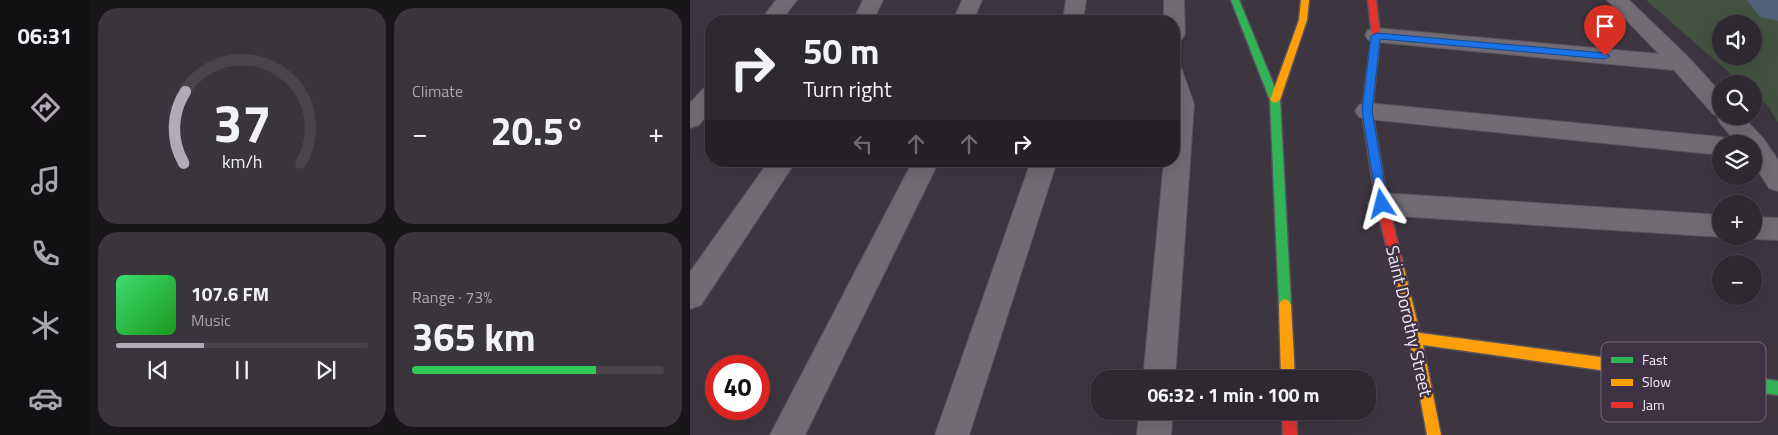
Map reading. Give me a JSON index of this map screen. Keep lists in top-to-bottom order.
{
  "streets": {
    "street": ["Saint Dorothy Street"]
  },
  "legend": ["Fast", "Slow", "Jam"],
  "page": {
    "tabs": "06:31",
    "tile": [
      "Climate",
      ["Range · 73%", "365 km"]
    ],
    "map_buttons": ["+", "−"],
    "turn": ["50 m", "Turn right"],
    "heat": ["−", "20.5°", "+"],
    "song": ["107.6 FM", "Music"],
    "limit": "40",
    "trip": "06:32 · 1 min · 100 m",
    "gauge": ["37", "km/h"]
  }
}
